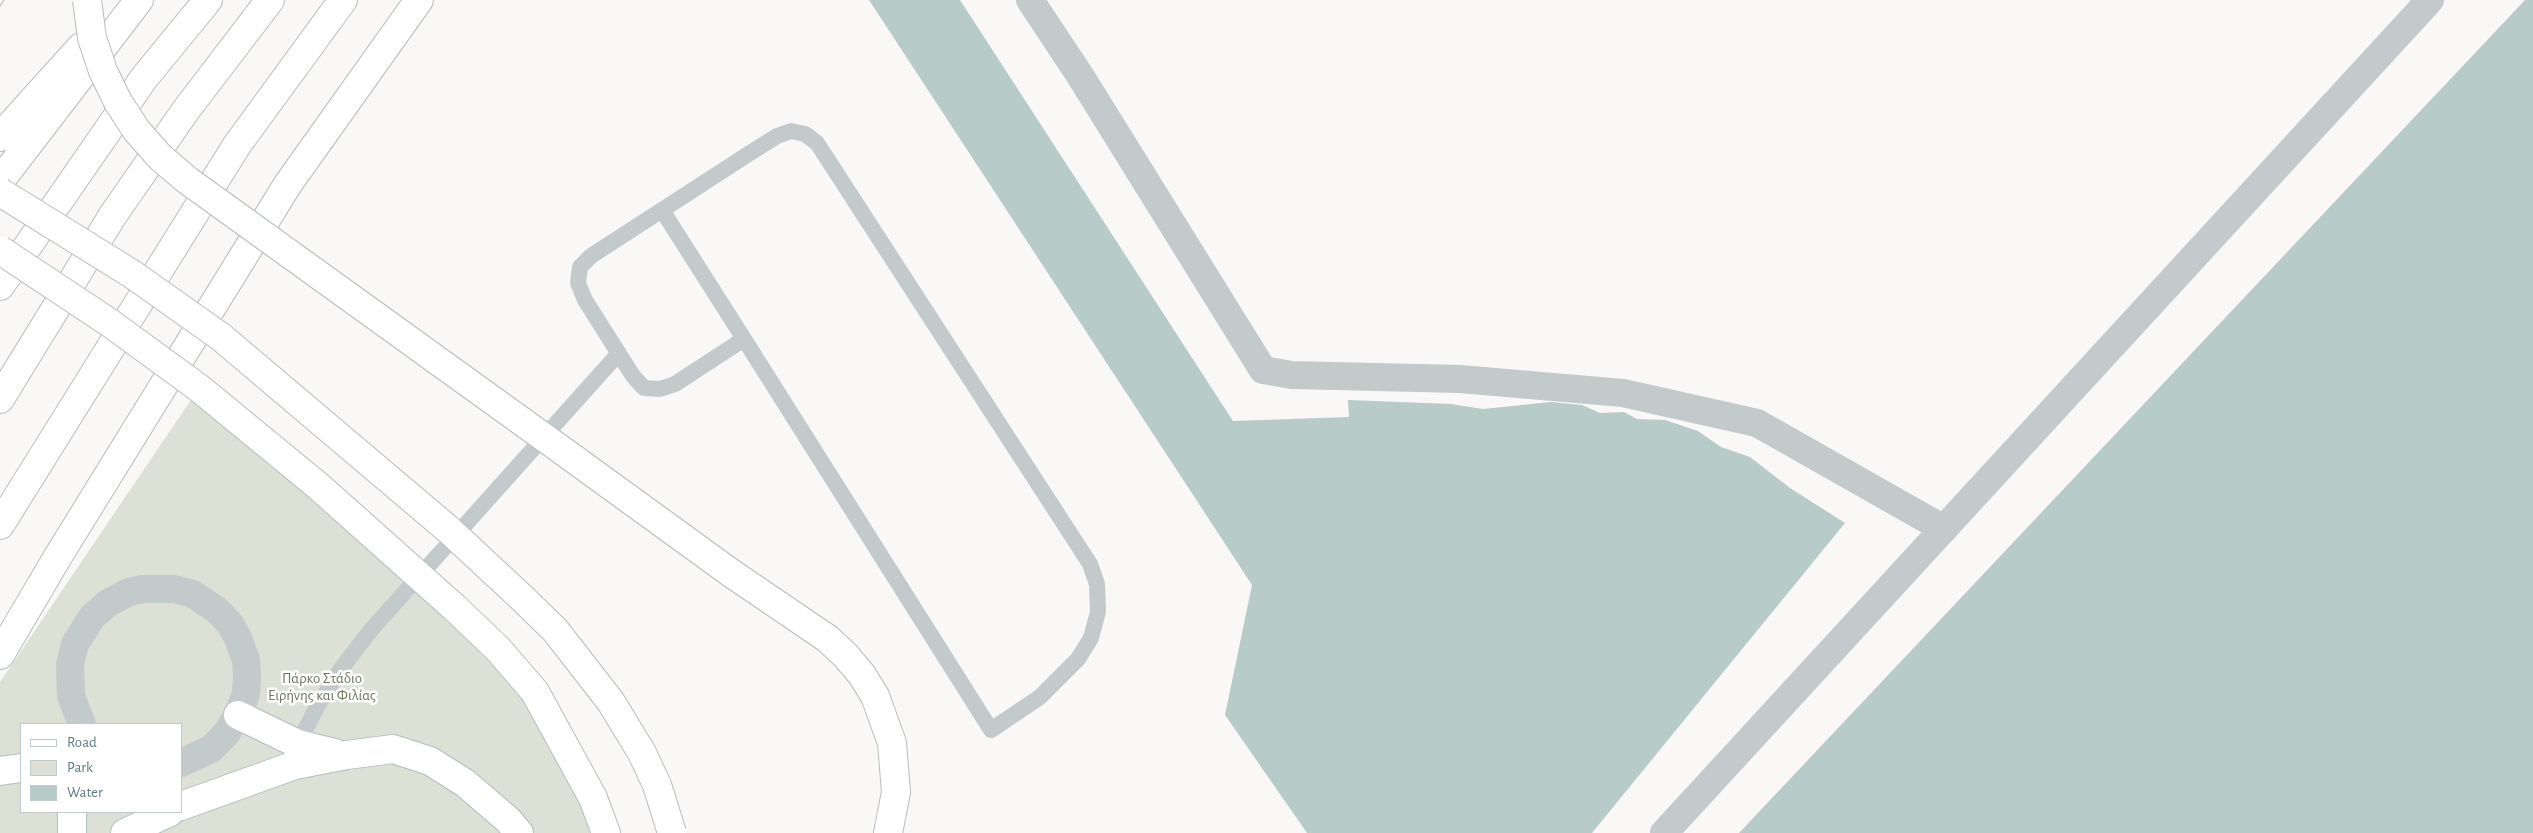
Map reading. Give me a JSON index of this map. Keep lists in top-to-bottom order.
{
  "parks": ["Πάρκο Στάδιο Ειρήνης και Φιλίας"],
  "legend": ["Road", "Park", "Water"]
}
